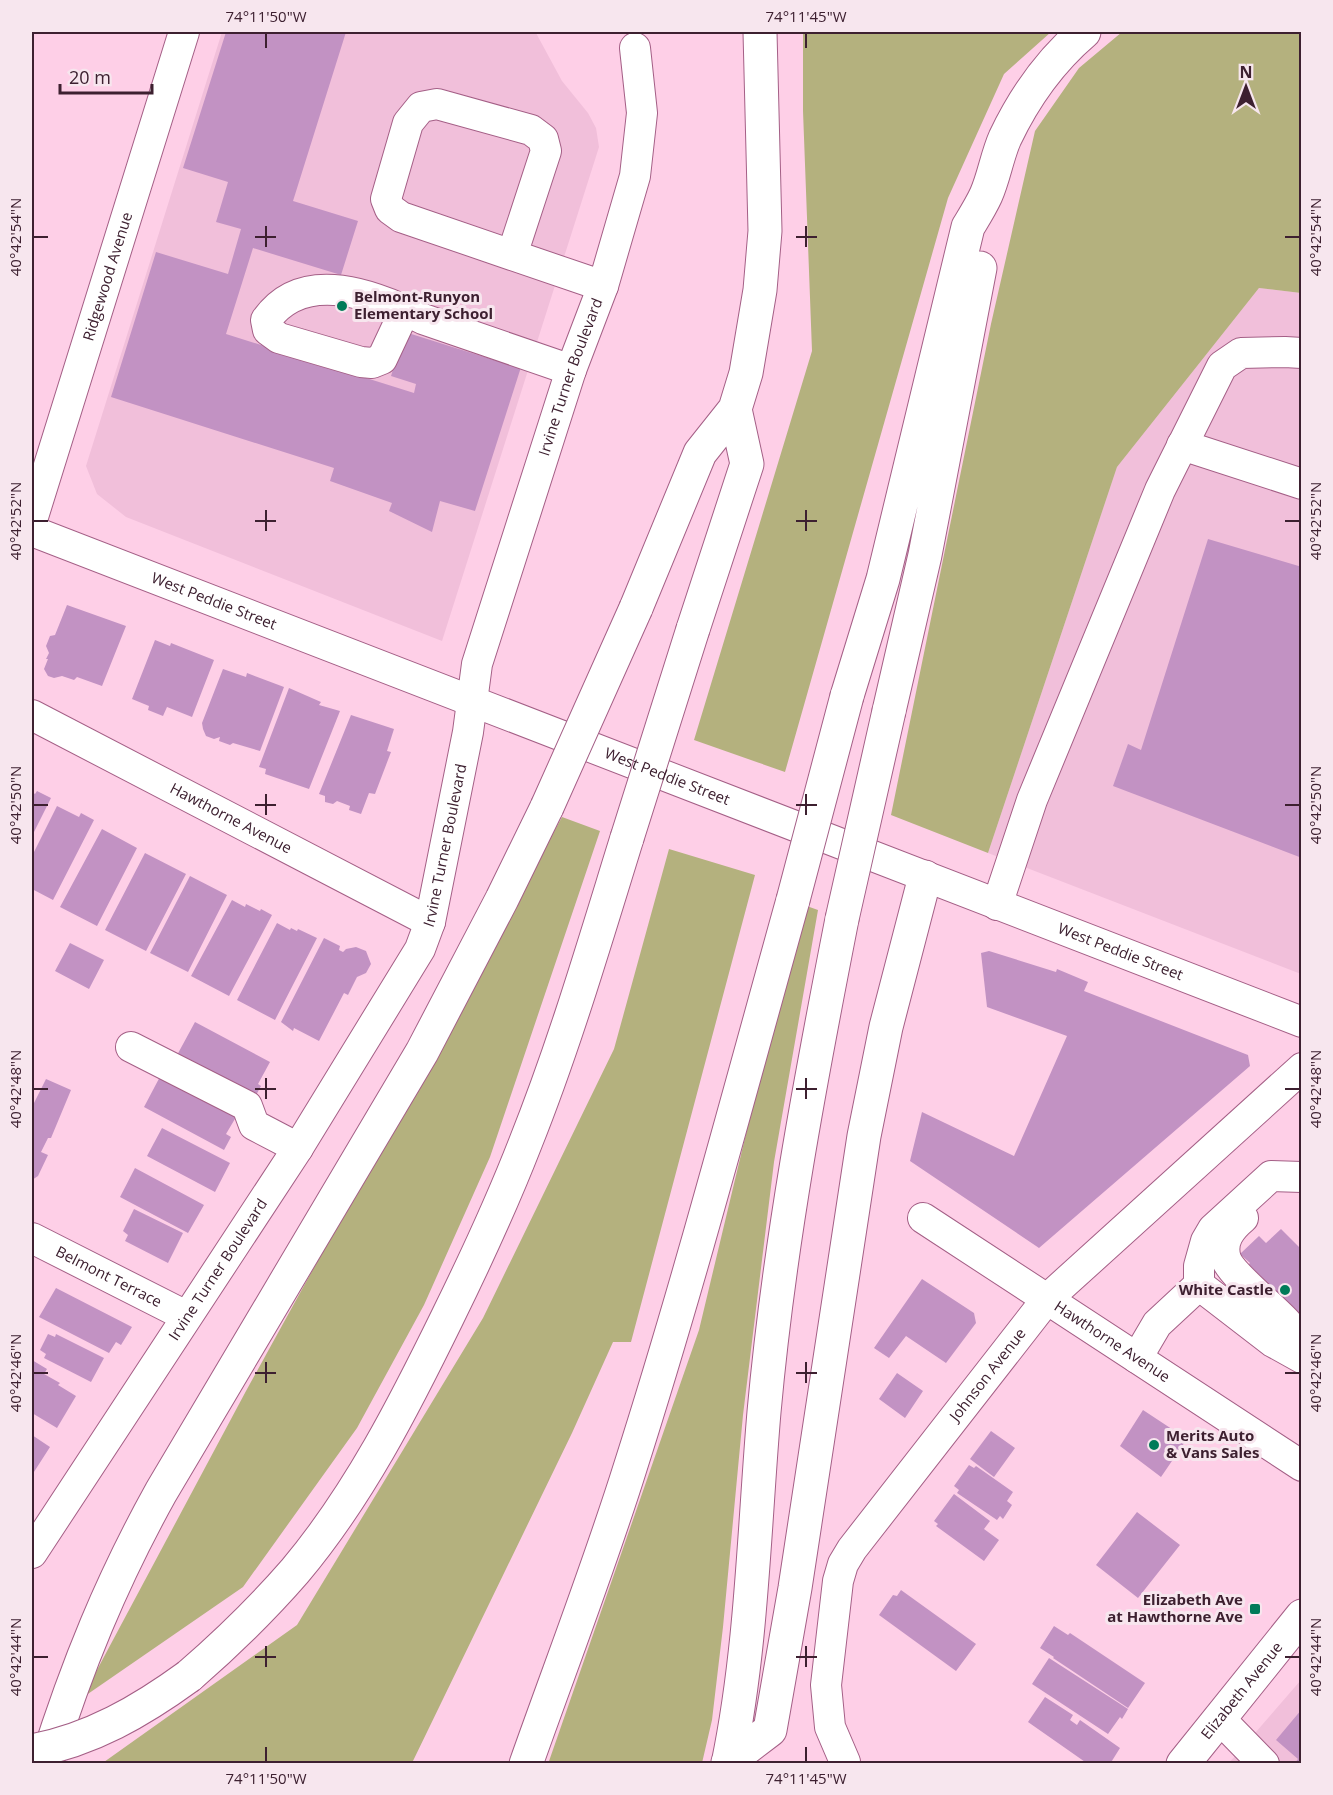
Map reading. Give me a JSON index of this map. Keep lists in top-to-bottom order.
{
  "streets": {
    "main road": ["Elizabeth Avenue"],
    "street": [
      "Ridgewood Avenue",
      "Irvine Turner Boulevard",
      "West Peddie Street",
      "Hawthorne Avenue",
      "Belmont Terrace",
      "Johnson Avenue"
    ]
  },
  "crossings": [
    ["Irvine Turner Boulevard", "West Peddie Street"],
    ["Irvine Turner Boulevard", "Hawthorne Avenue"],
    ["Irvine Turner Boulevard", "Belmont Terrace"],
    ["Hawthorne Avenue", "Johnson Avenue"]
  ],
  "places": {
    "other": ["Belmont-Runyon Elementary School", "White Castle", "Merits Auto & Vans Sales"],
    "transit": ["Elizabeth Ave at Hawthorne Ave"]
  },
  "scale_bar": "20 m",
  "north": "top",
  "coordinates": [
    "74°11'50\"W",
    "74°11'45\"W",
    "40°42'54\"N",
    "40°42'52\"N",
    "40°42'50\"N",
    "40°42'48\"N",
    "40°42'46\"N",
    "40°42'44\"N"
  ]
}
